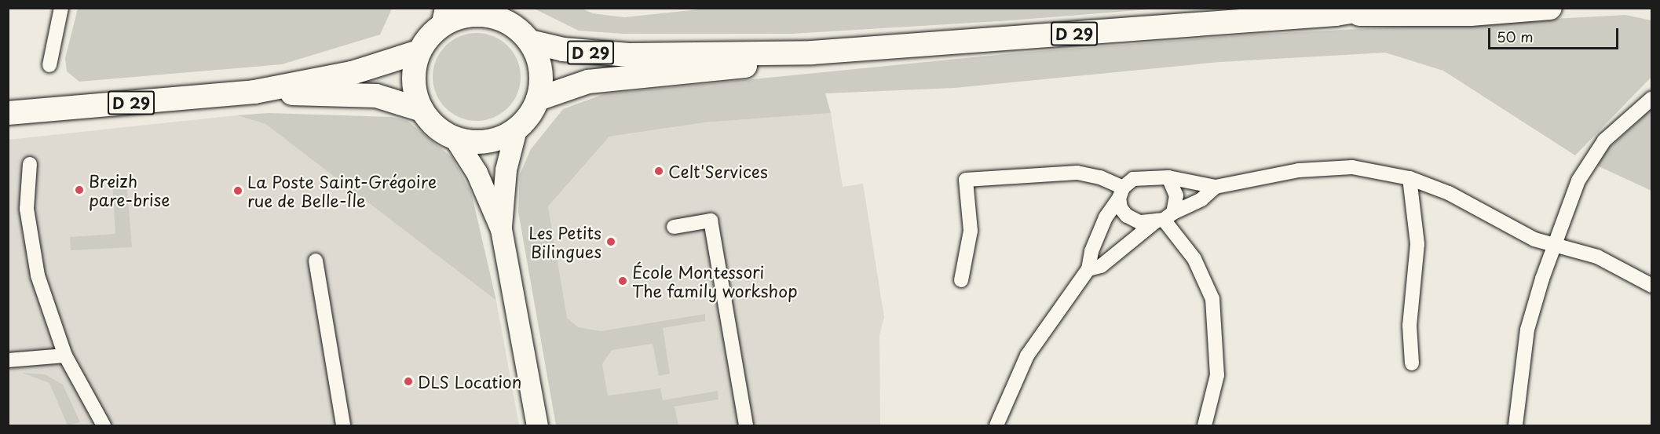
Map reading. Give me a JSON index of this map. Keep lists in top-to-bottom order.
{
  "streets": {
    "main road": ["D 29"]
  },
  "places": [
    "Celt'Services",
    "Breizh pare-brise",
    "La Poste Saint-Grégoire rue de Belle-Île",
    "Les Petits Bilingues",
    "École Montessori The family workshop",
    "DLS Location"
  ],
  "scale_bar": "50 m"
}
